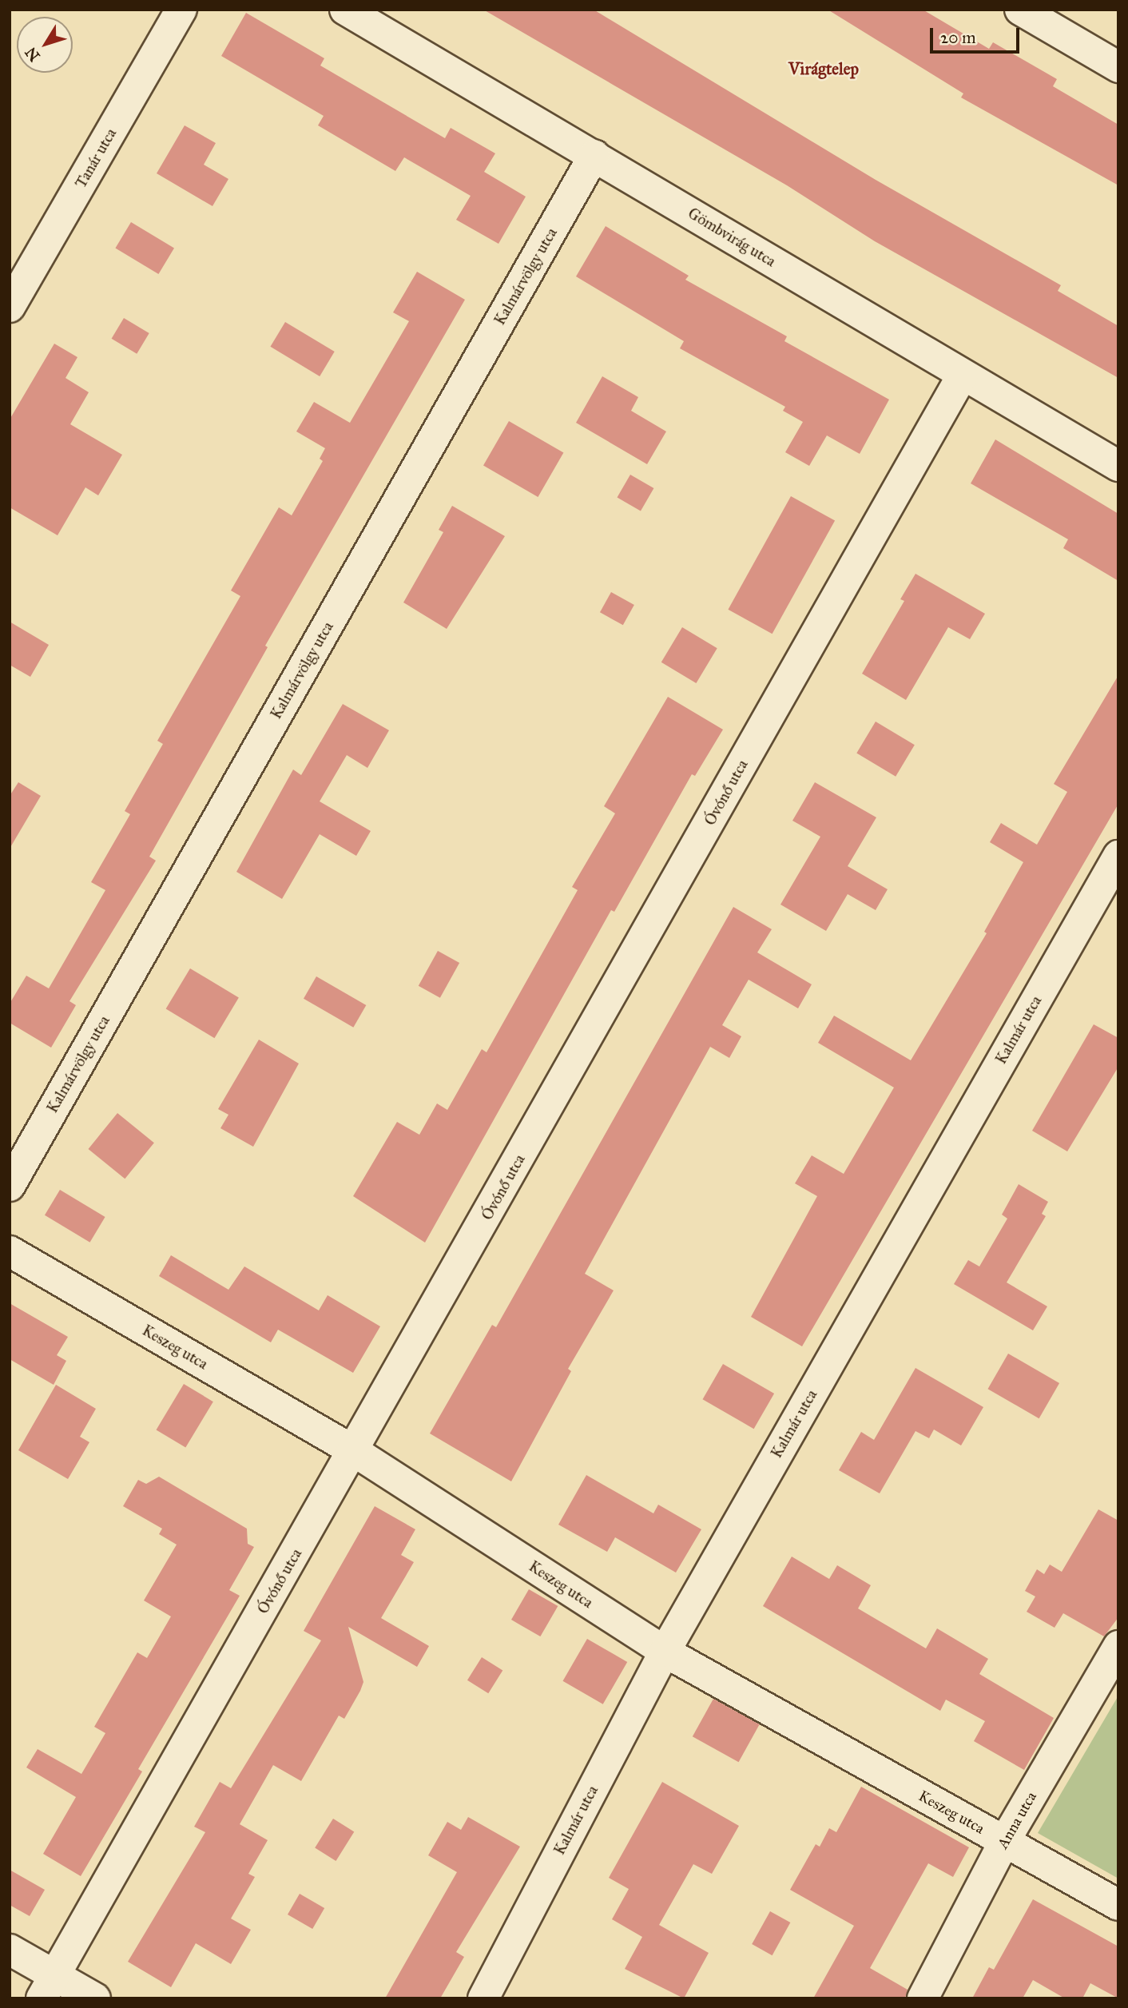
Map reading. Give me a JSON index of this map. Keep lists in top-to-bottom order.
{
  "streets": {
    "street": [
      "Tanár utca",
      "Gömbvirág utca",
      "Kalmárvölgy utca",
      "Óvónő utca",
      "Kalmár utca",
      "Keszeg utca",
      "Anna utca"
    ]
  },
  "crossings": [
    ["Gömbvirág utca", "Kalmárvölgy utca"],
    ["Gömbvirág utca", "Óvónő utca"],
    ["Óvónő utca", "Keszeg utca"],
    ["Kalmár utca", "Keszeg utca"],
    ["Keszeg utca", "Anna utca"]
  ],
  "districts": ["Virágtelep"],
  "scale_bar": "20 m",
  "north": "bottom left"
}
